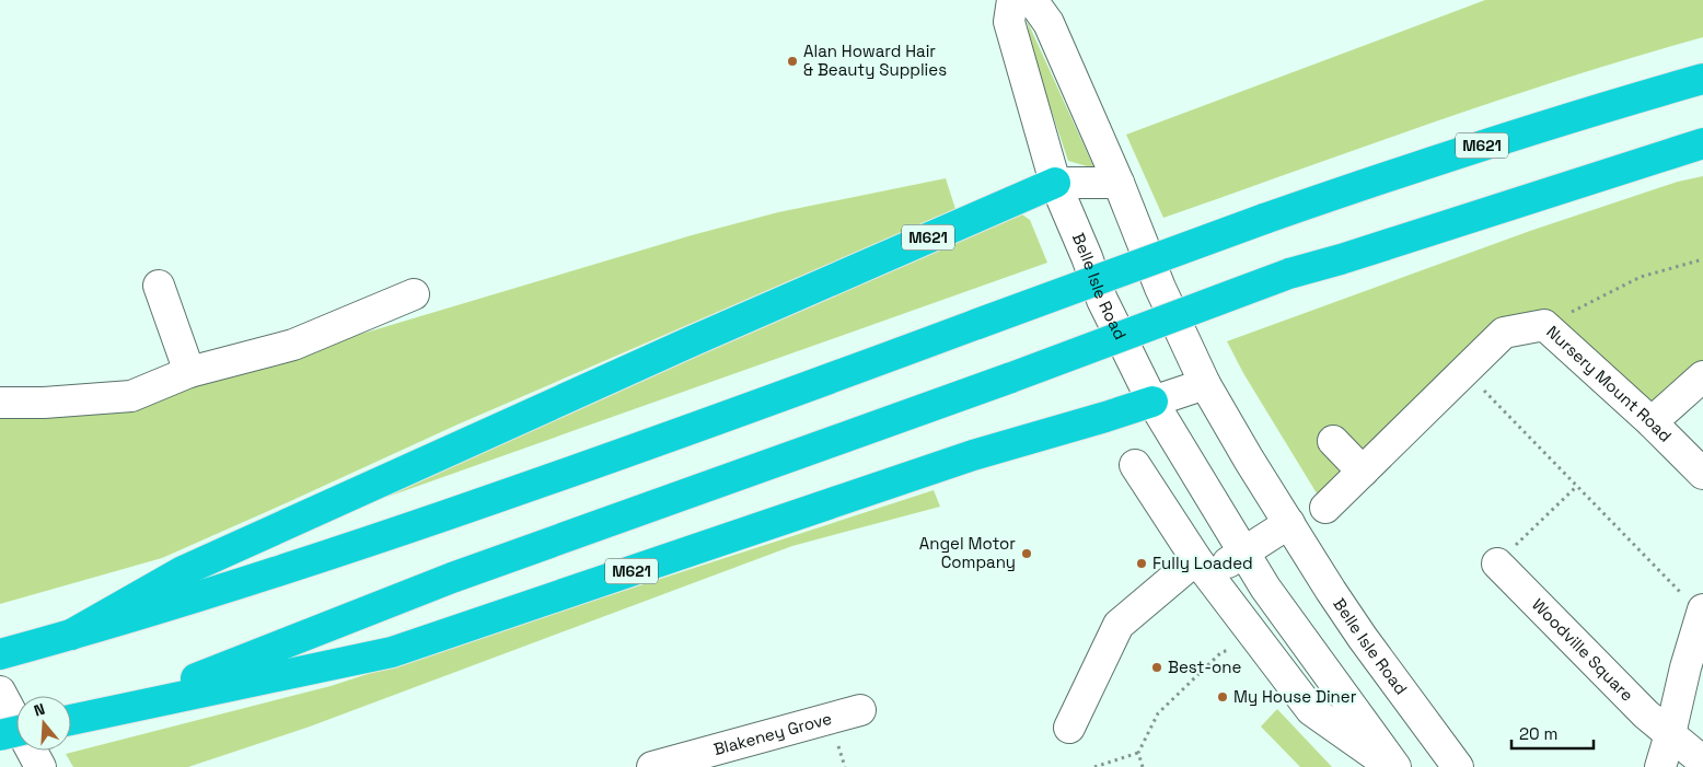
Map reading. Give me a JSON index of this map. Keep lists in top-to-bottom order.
{
  "streets": {
    "highway": ["M621"],
    "street": [
      "Belle Isle Road",
      "Nursery Mount Road",
      "Woodville Square",
      "Blakeney Grove"
    ]
  },
  "crossings": [
    ["M621", "Belle Isle Road"]
  ],
  "places": [
    "Alan Howard Hair & Beauty Supplies",
    "Angel Motor Company",
    "Fully Loaded",
    "Best-one",
    "My House Diner"
  ],
  "scale_bar": "20 m",
  "north": "top"
}
